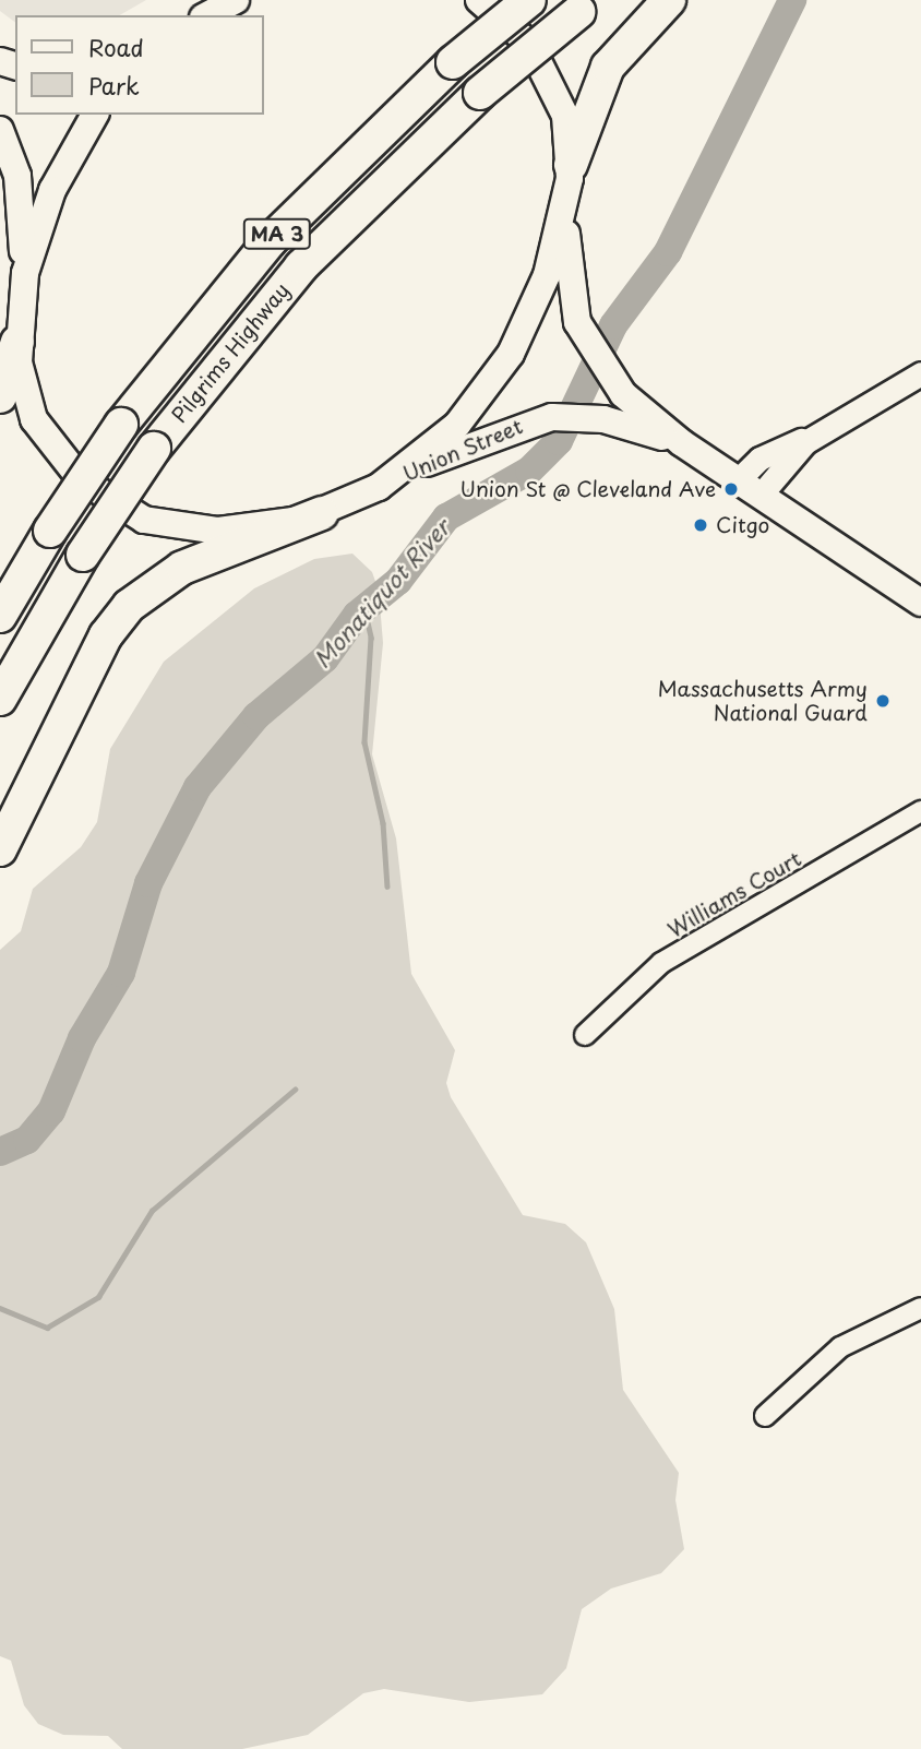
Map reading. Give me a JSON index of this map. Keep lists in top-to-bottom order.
{
  "streets": {
    "highway": ["MA 3", "Pilgrims Highway"],
    "main road": ["Union Street"],
    "street": ["Williams Court"]
  },
  "water": ["Monatiquot River"],
  "places": ["Union St @ Cleveland Ave", "Citgo", "Massachusetts Army National Guard"],
  "legend": ["Road", "Park"]
}
